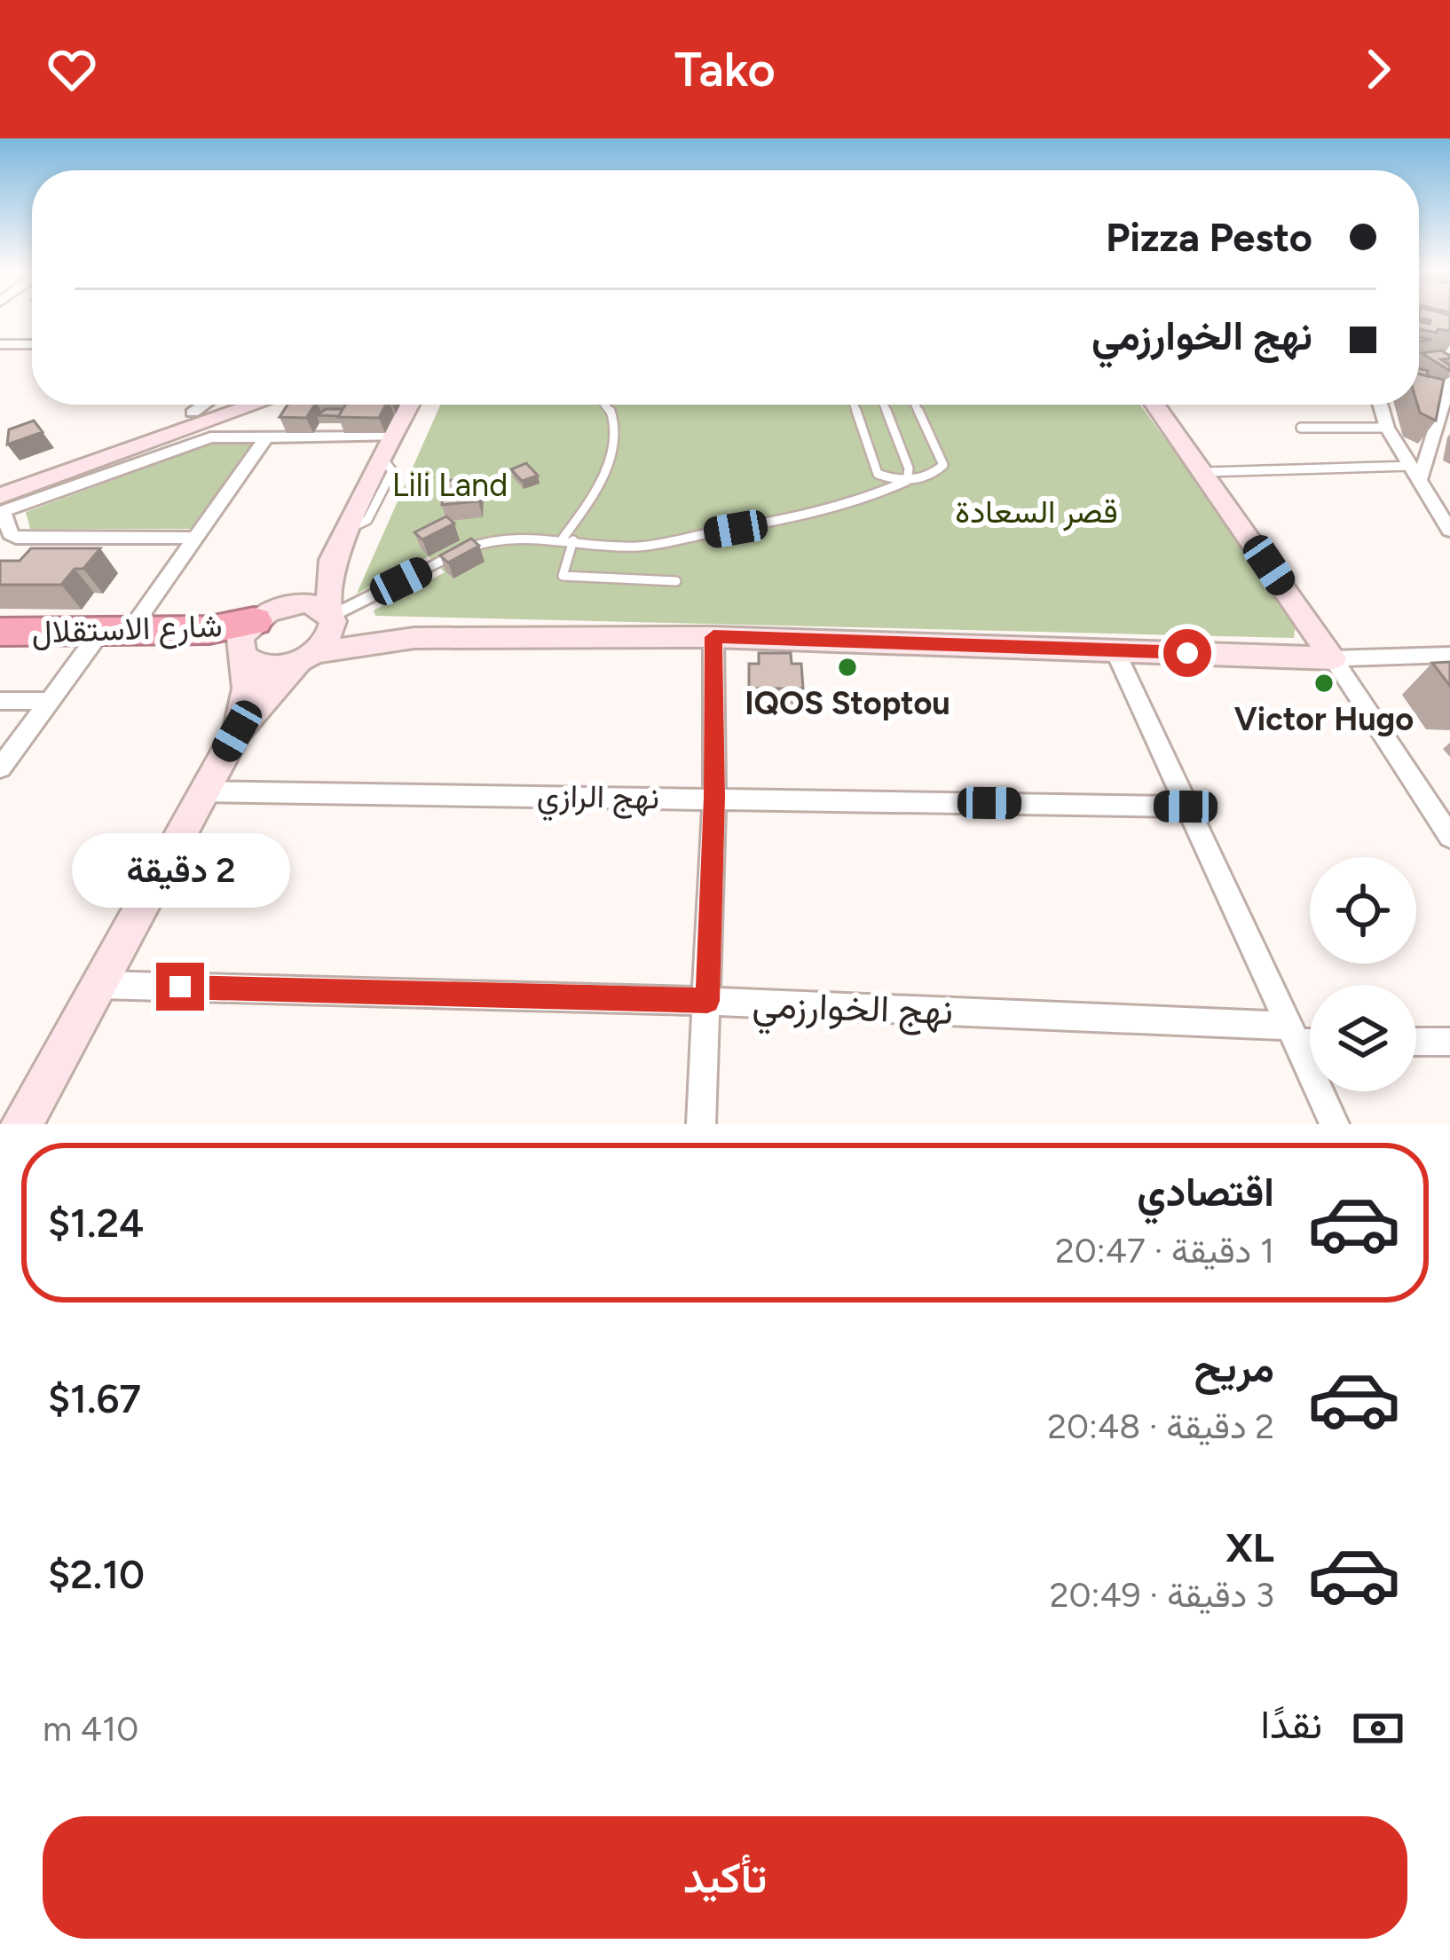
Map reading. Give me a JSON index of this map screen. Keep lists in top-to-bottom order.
{
  "streets": {
    "highway": ["شارع الاستقلال"],
    "street": ["نهج الرازي", "نهج الخوارزمي"]
  },
  "parks": ["Lili Land", "قصر السعادة"],
  "places": ["IQOS Stoptou", "Victor Hugo"],
  "page": {
    "header": "Tako",
    "banner": ["Pizza Pesto", "نهج الخوارزمي"],
    "bubble": "2 دقيقة",
    "list": [
      {
        "name": "اقتصادي",
        "note": "1 دقيقة · 20:47",
        "value": "$1.24"
      },
      {
        "name": "مريح",
        "note": "2 دقيقة · 20:48",
        "value": "$1.67"
      },
      {
        "name": "XL",
        "note": "3 دقيقة · 20:49",
        "value": "$2.10"
      }
    ],
    "pay": ["نقدًا", "410 m"],
    "buttons": "تأكيد"
  }
}
